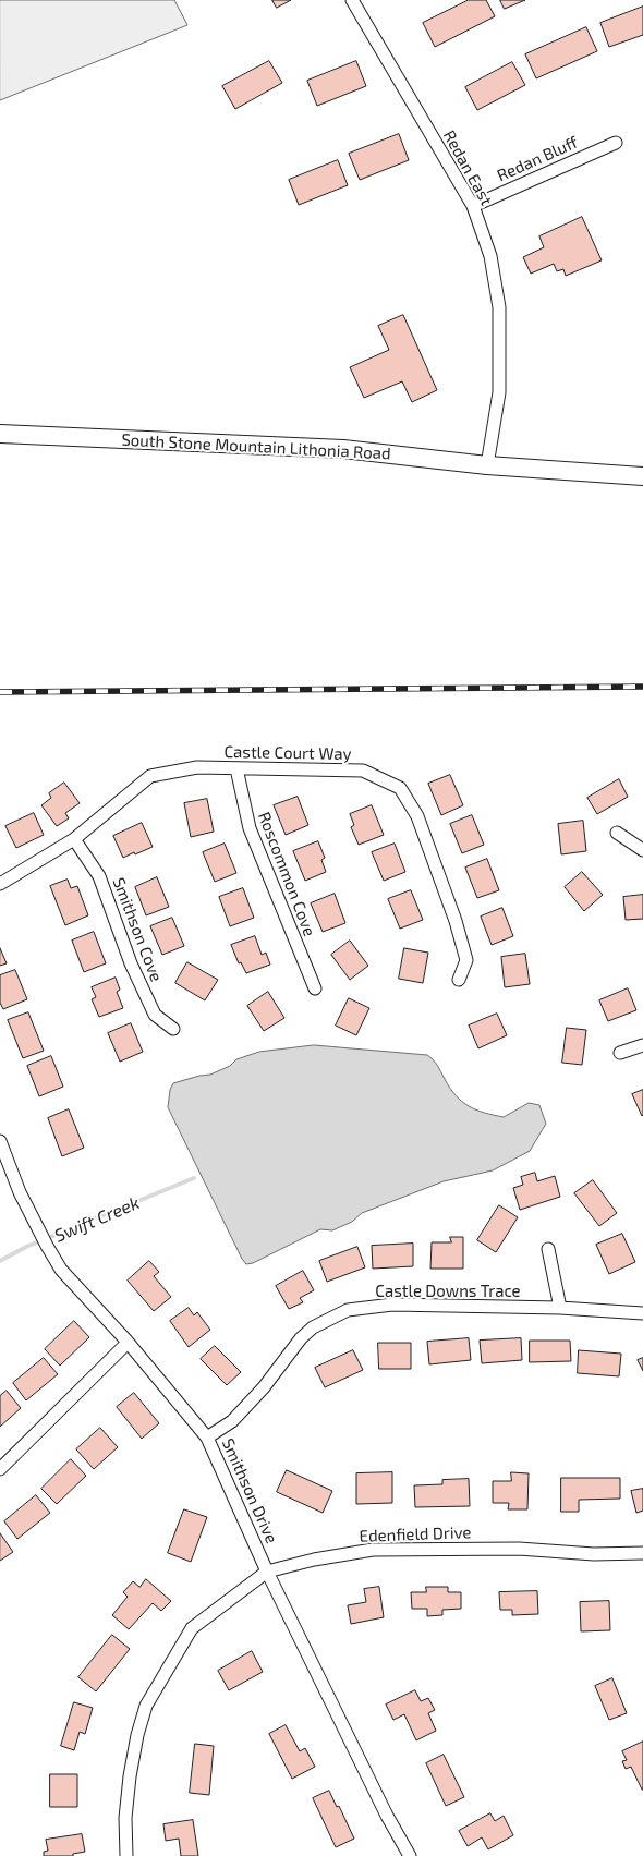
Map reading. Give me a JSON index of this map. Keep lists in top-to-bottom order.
{
  "streets": {
    "main road": ["South Stone Mountain Lithonia Road"],
    "street": [
      "Redan Bluff",
      "Redan East",
      "Castle Court Way",
      "Roscommon Cove",
      "Smithson Cove",
      "Castle Downs Trace",
      "Smithson Drive",
      "Edenfield Drive"
    ]
  },
  "crossings": [
    ["Redan Bluff", "Redan East"],
    ["Redan East", "South Stone Mountain Lithonia Road"],
    ["Castle Court Way", "Roscommon Cove"],
    ["Castle Court Way", "Smithson Cove"],
    ["Castle Downs Trace", "Smithson Drive"],
    ["Smithson Drive", "Edenfield Drive"]
  ],
  "water": ["Swift Creek"]
}
